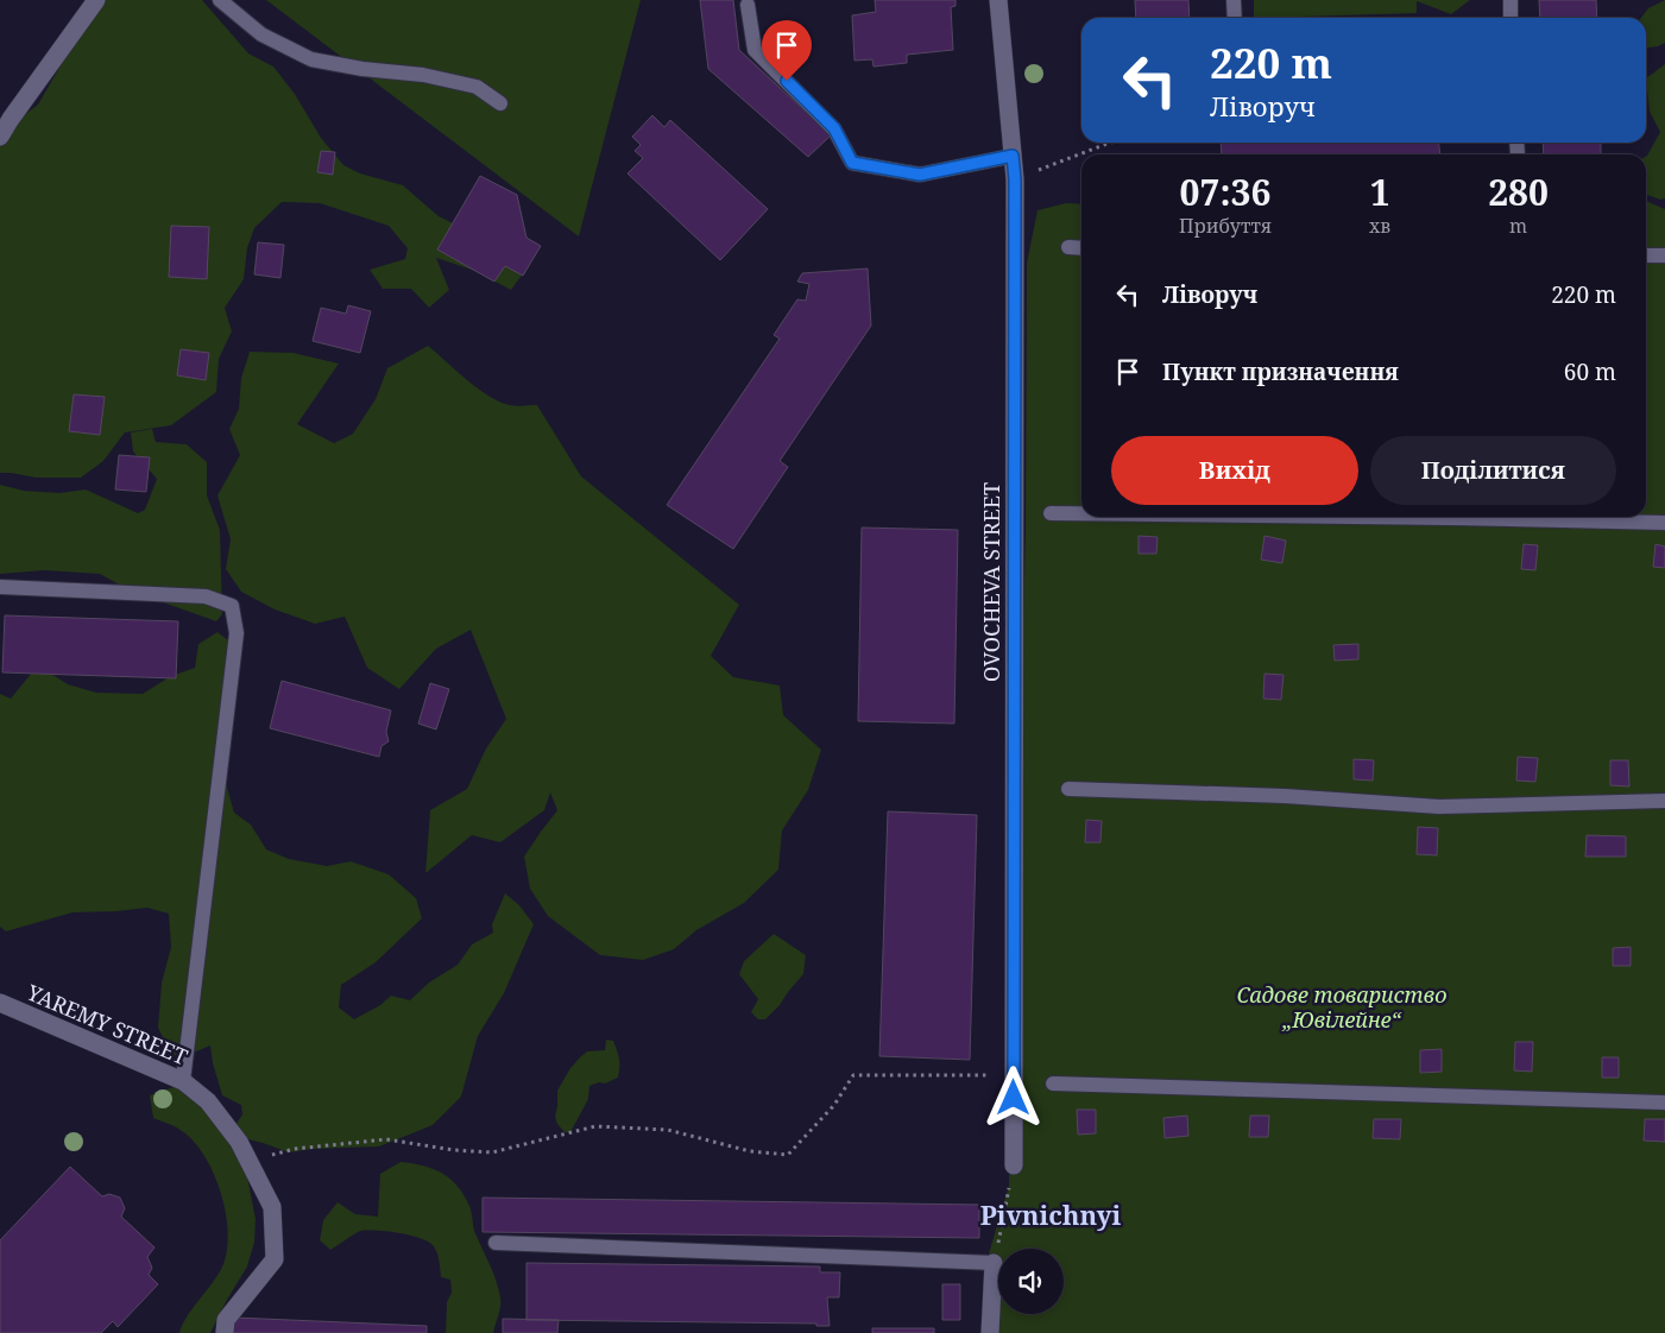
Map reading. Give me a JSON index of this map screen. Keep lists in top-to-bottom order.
{
  "streets": {
    "street": ["OVOCHEVA STREET", "YAREMY STREET"]
  },
  "districts": ["Pivnichnyi"],
  "parks": ["Садове товариство „Ювілейне“"],
  "page": {
    "turn": ["220 m", "Ліворуч"],
    "eta": [
      "07:36",
      "Прибуття",
      "1",
      "хв",
      "280",
      "m"
    ],
    "list": [
      {
        "name": "Ліворуч",
        "value": "220 m"
      },
      {
        "name": "Пункт призначення",
        "value": "60 m"
      }
    ],
    "buttons": ["Вихід", "Поділитися"]
  }
}
